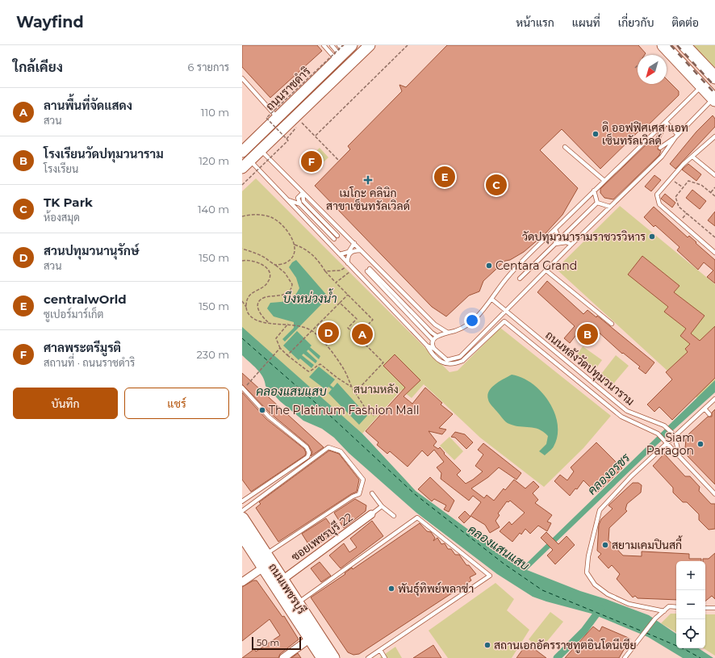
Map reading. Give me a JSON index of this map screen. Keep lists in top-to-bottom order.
{
  "streets": {
    "main road": ["ถนนราชดำริ", "ถนนเพชรบุรี"],
    "street": ["ซอยเพชรบุรี 22"],
    "lane": ["ถนนหลังวัดปทุมวนาราม"]
  },
  "crossings": [
    ["ซอยเพชรบุรี 22", "ถนนเพชรบุรี"]
  ],
  "water": ["บึงหน่วงน้ำ", "คลองแสนแสบ", "คลองอรชร"],
  "parks": ["สนามหลัง"],
  "places": {
    "other": [
      "ดิ ออฟฟิศเศส แอท เซ็นทรัลเวิลด์",
      "วัดปทุมวนารามราชวรวิหาร",
      "Centara Grand",
      "The Platinum Fashion Mall",
      "Siam Paragon",
      "สยามเคมปินสกี้",
      "พันธุ์ทิพย์พลาซ่า",
      "สถานเอกอัครราชทูตอินโดนีเซีย"
    ],
    "health": ["เมโกะ คลินิก สาขาเซ็นทรัลเวิลด์"]
  },
  "scale_bar": "50 m",
  "north": "bottom left",
  "page": {
    "header": "Wayfind",
    "nav": [
      "หน้าแรก",
      "แผนที่",
      "เกี่ยวกับ",
      "ติดต่อ"
    ],
    "heading": ["ใกล้เคียง", "6 รายการ"],
    "list": [
      {
        "mark": "A",
        "name": "ลานพื้นที่จัดแสดง",
        "note": "สวน",
        "value": "110 m"
      },
      {
        "mark": "B",
        "name": "โรงเรียนวัดปทุมวนาราม",
        "note": "โรงเรียน",
        "value": "120 m"
      },
      {
        "mark": "C",
        "name": "TK Park",
        "note": "ห้องสมุด",
        "value": "140 m"
      },
      {
        "mark": "D",
        "name": "สวนปทุมวนานุรักษ์",
        "note": "สวน",
        "value": "150 m"
      },
      {
        "mark": "E",
        "name": "centralwOrld",
        "note": "ซูเปอร์มาร์เก็ต",
        "value": "150 m"
      },
      {
        "mark": "F",
        "name": "ศาลพระตรีมูรติ",
        "note": "สถานที่ · ถนนราชดำริ",
        "value": "230 m"
      }
    ],
    "pins": [
      "F",
      "E",
      "C",
      "D",
      "A",
      "B"
    ],
    "buttons": ["บันทึก", "แชร์"],
    "map_buttons": ["+", "−"],
    "scale": "50 m"
  }
}
